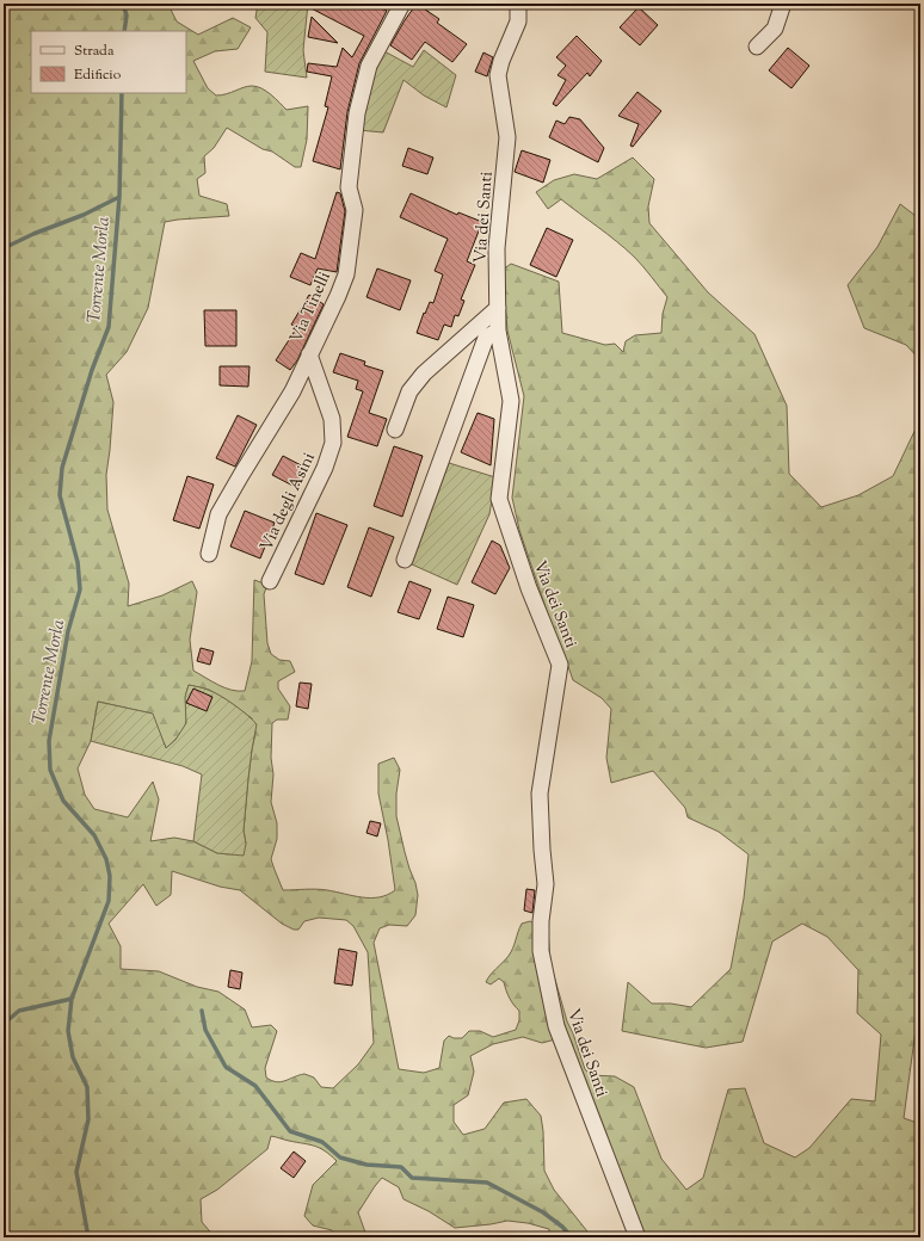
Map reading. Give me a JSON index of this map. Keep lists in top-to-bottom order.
{
  "streets": {
    "street": ["Via dei Santi", "Via Tinelli", "Via degli Asini"]
  },
  "crossings": [
    ["Via Tinelli", "Via degli Asini"]
  ],
  "water": ["Torrente Morla"],
  "legend": ["Strada", "Edificio"]
}
